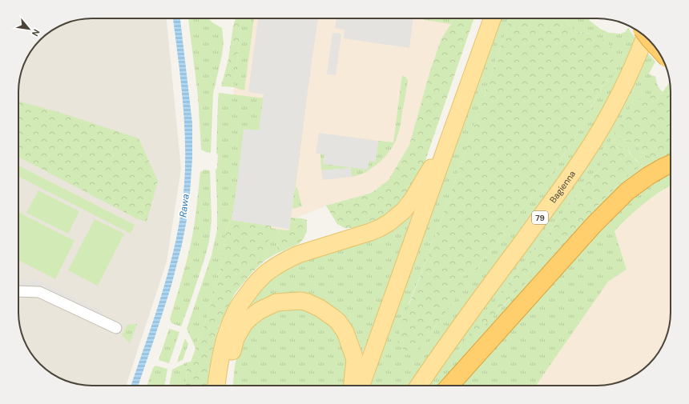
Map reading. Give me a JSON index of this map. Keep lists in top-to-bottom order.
{
  "streets": {
    "main road": ["Bagienna", "79"]
  },
  "water": ["Rawa"],
  "north": "bottom right"
}
